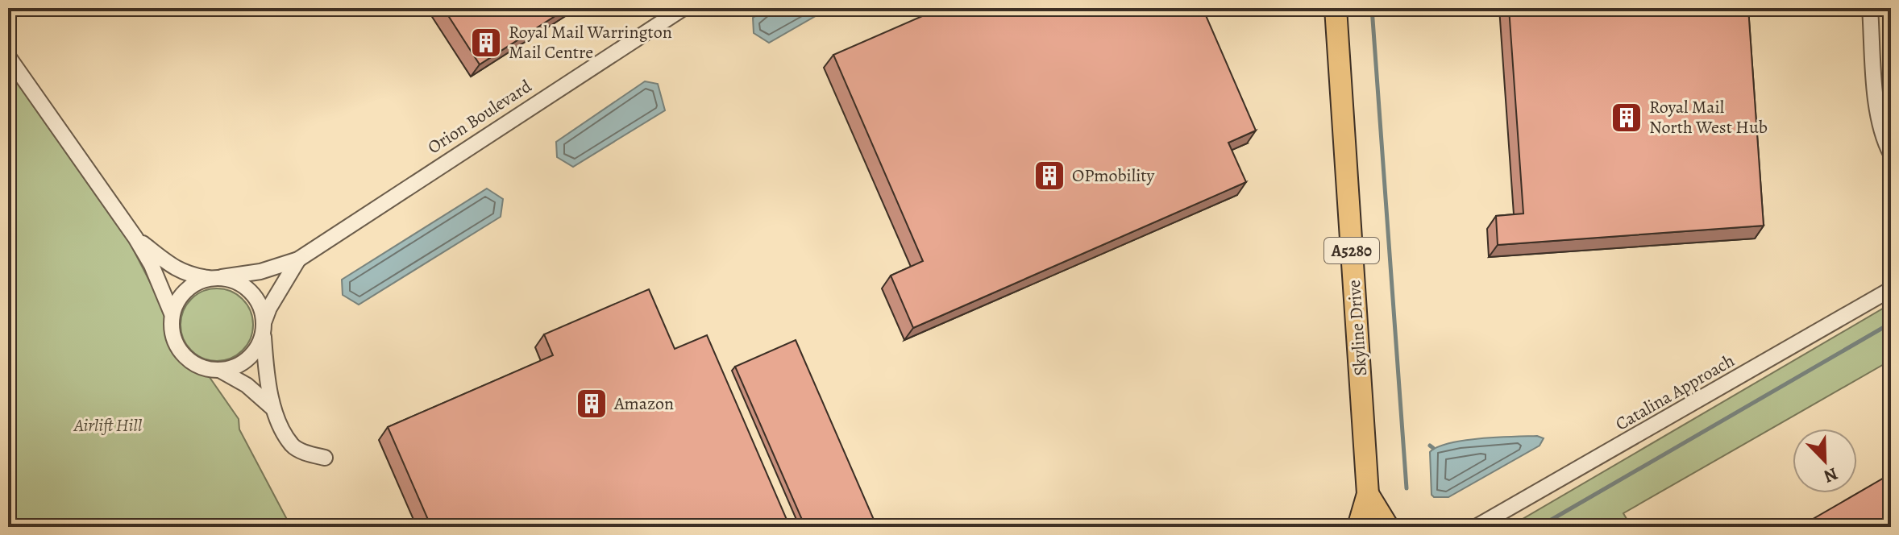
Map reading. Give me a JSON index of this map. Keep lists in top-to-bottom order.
{
  "streets": {
    "main road": ["A5280", "Skyline Drive"],
    "street": ["Orion Boulevard", "Catalina Approach"]
  },
  "parks": ["Airlift Hill"],
  "places": {
    "building": [
      "Royal Mail Warrington Mail Centre",
      "Royal Mail North West Hub",
      "OPmobility",
      "Amazon"
    ]
  },
  "north": "bottom right"
}
